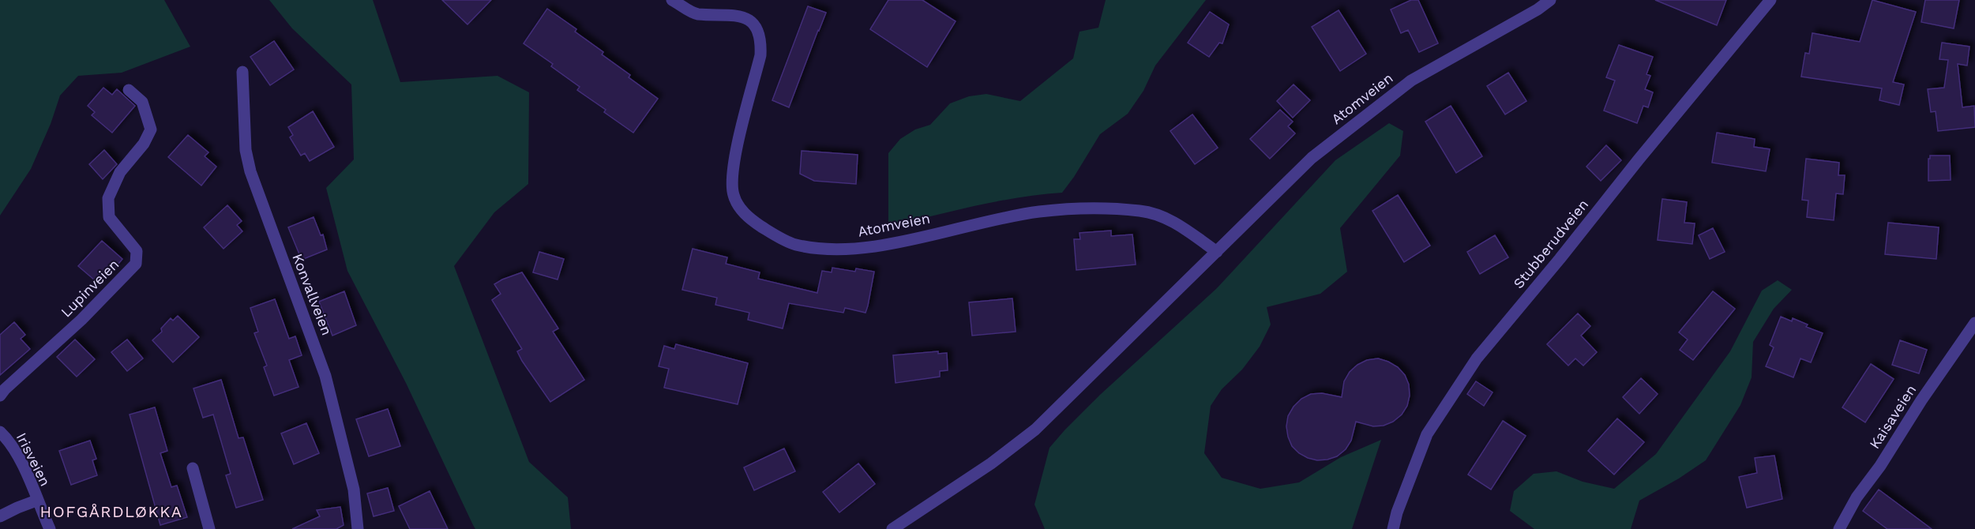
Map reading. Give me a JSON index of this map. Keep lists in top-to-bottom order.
{
  "streets": {
    "street": [
      "Atomveien",
      "Stubberudveien",
      "Lupinveien",
      "Konvallveien",
      "Kaisaveien",
      "Irisveien"
    ]
  },
  "districts": ["HOFGÅRDLØKKA"]
}
